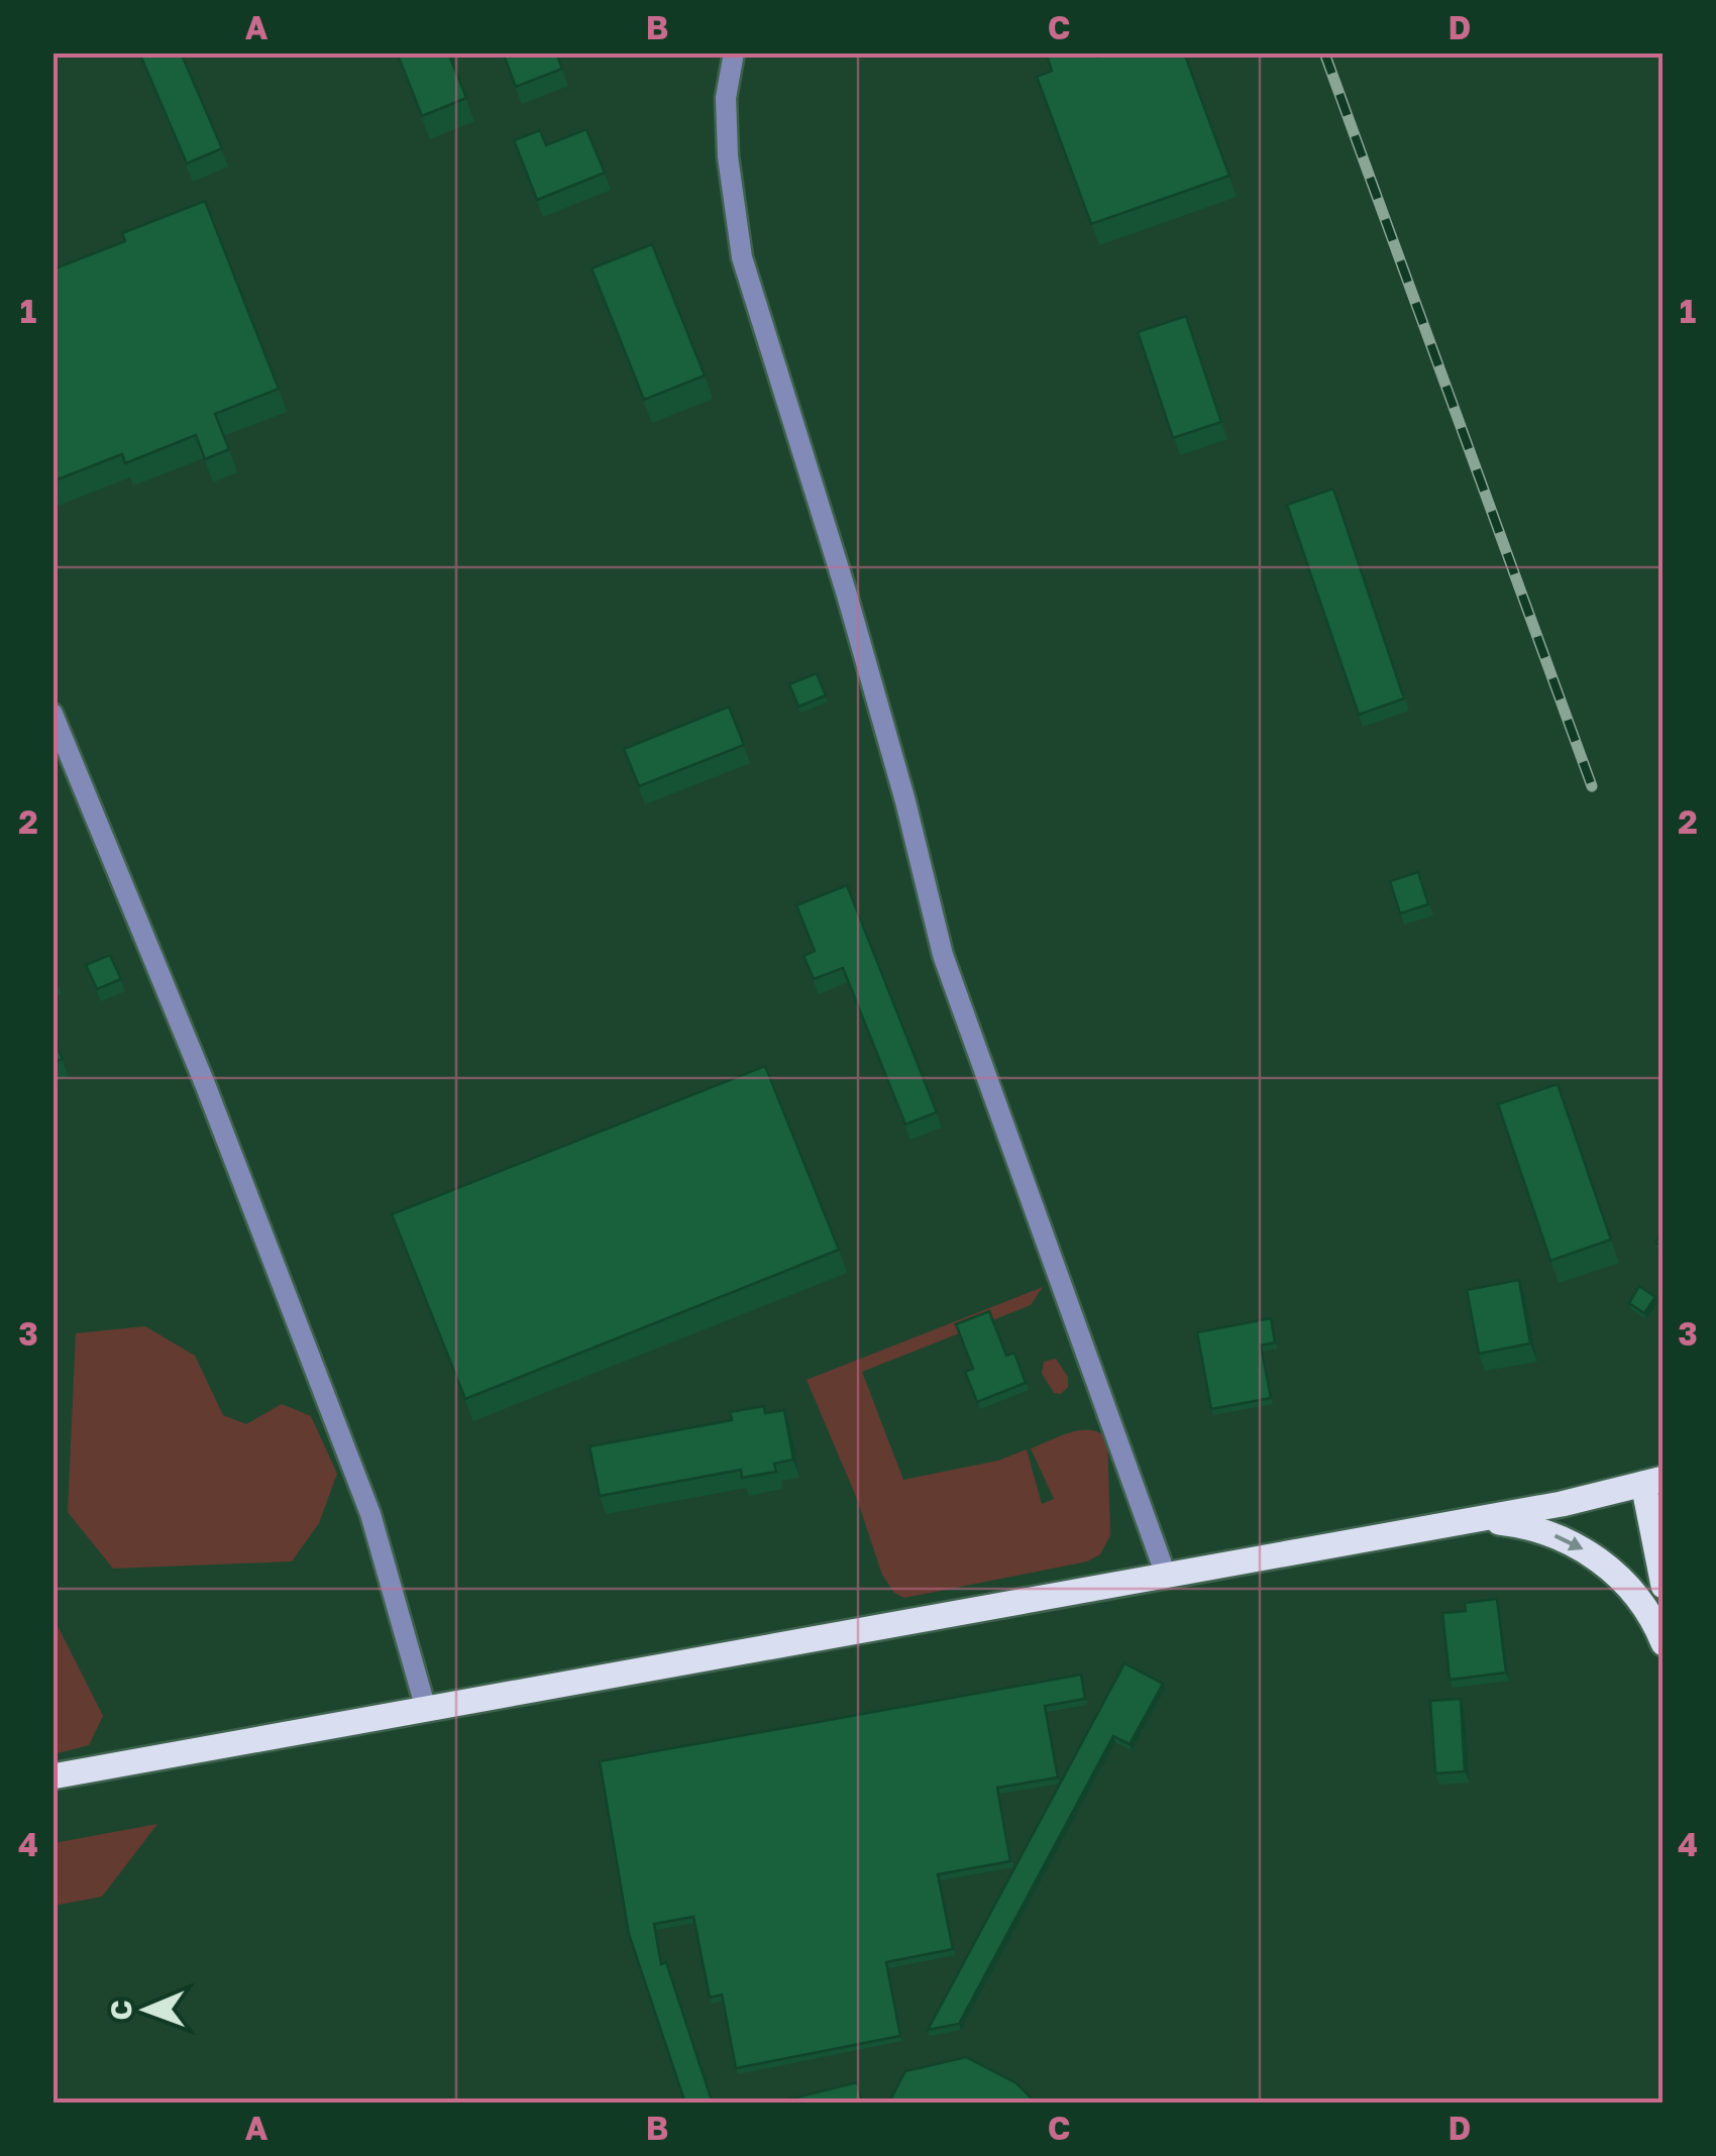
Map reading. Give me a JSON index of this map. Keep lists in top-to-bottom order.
{
  "north": "left",
  "grid": {
    "columns": [
      "A",
      "B",
      "C",
      "D"
    ],
    "rows": [
      "1",
      "2",
      "3",
      "4"
    ]
  }
}
